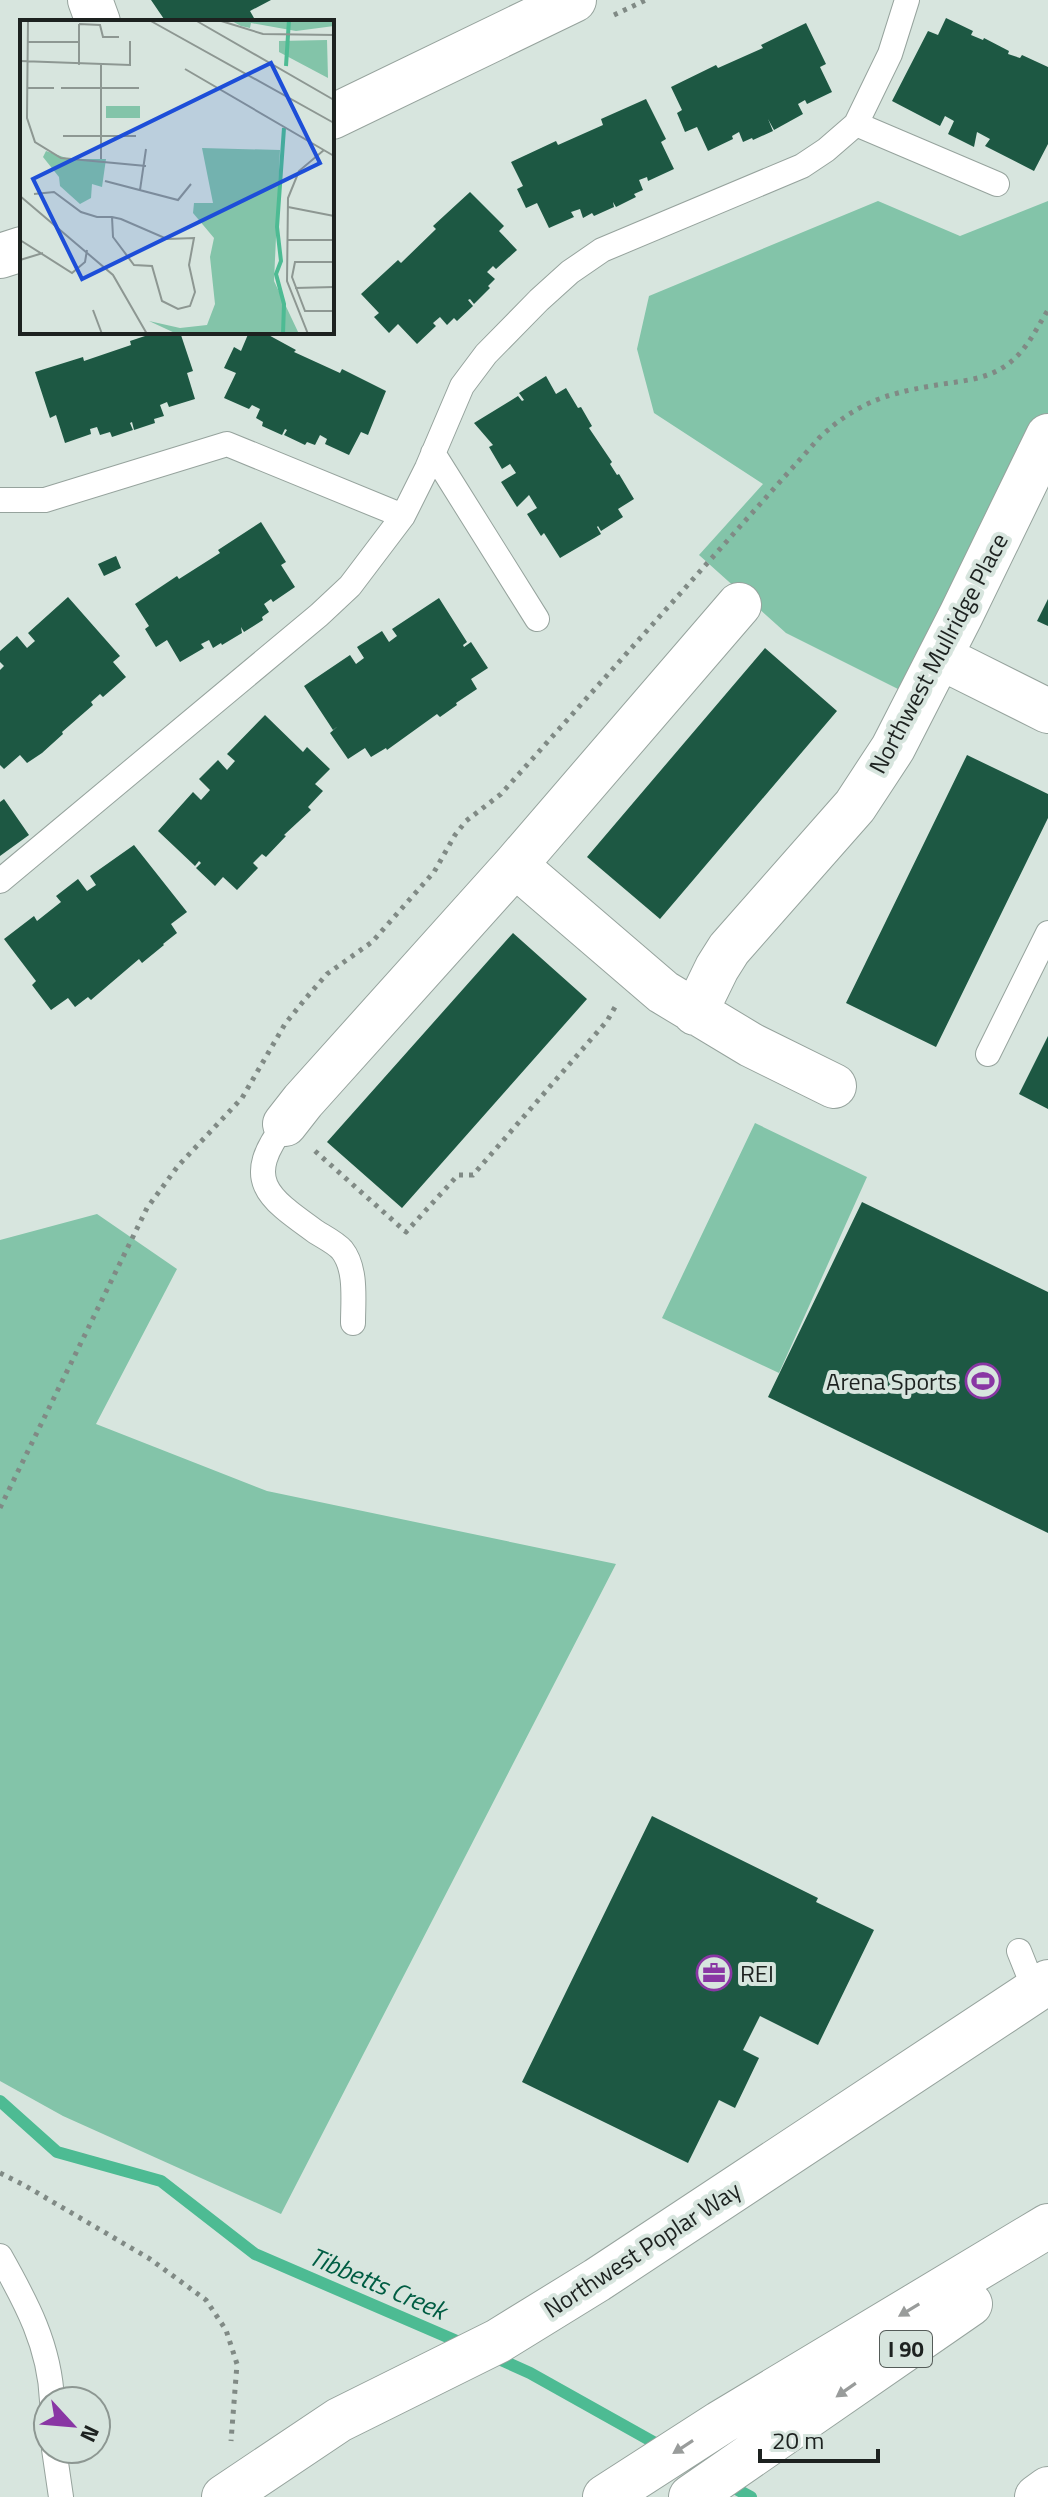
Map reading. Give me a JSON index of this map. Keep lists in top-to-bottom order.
{
  "streets": {
    "main road": ["Northwest Mullridge Place", "Northwest Poplar Way", "I 90"]
  },
  "water": ["Tibbetts Creek"],
  "places": {
    "sports": ["Arena Sports"],
    "office": ["REI"]
  },
  "scale_bar": "20 m",
  "north": "bottom right"
}
